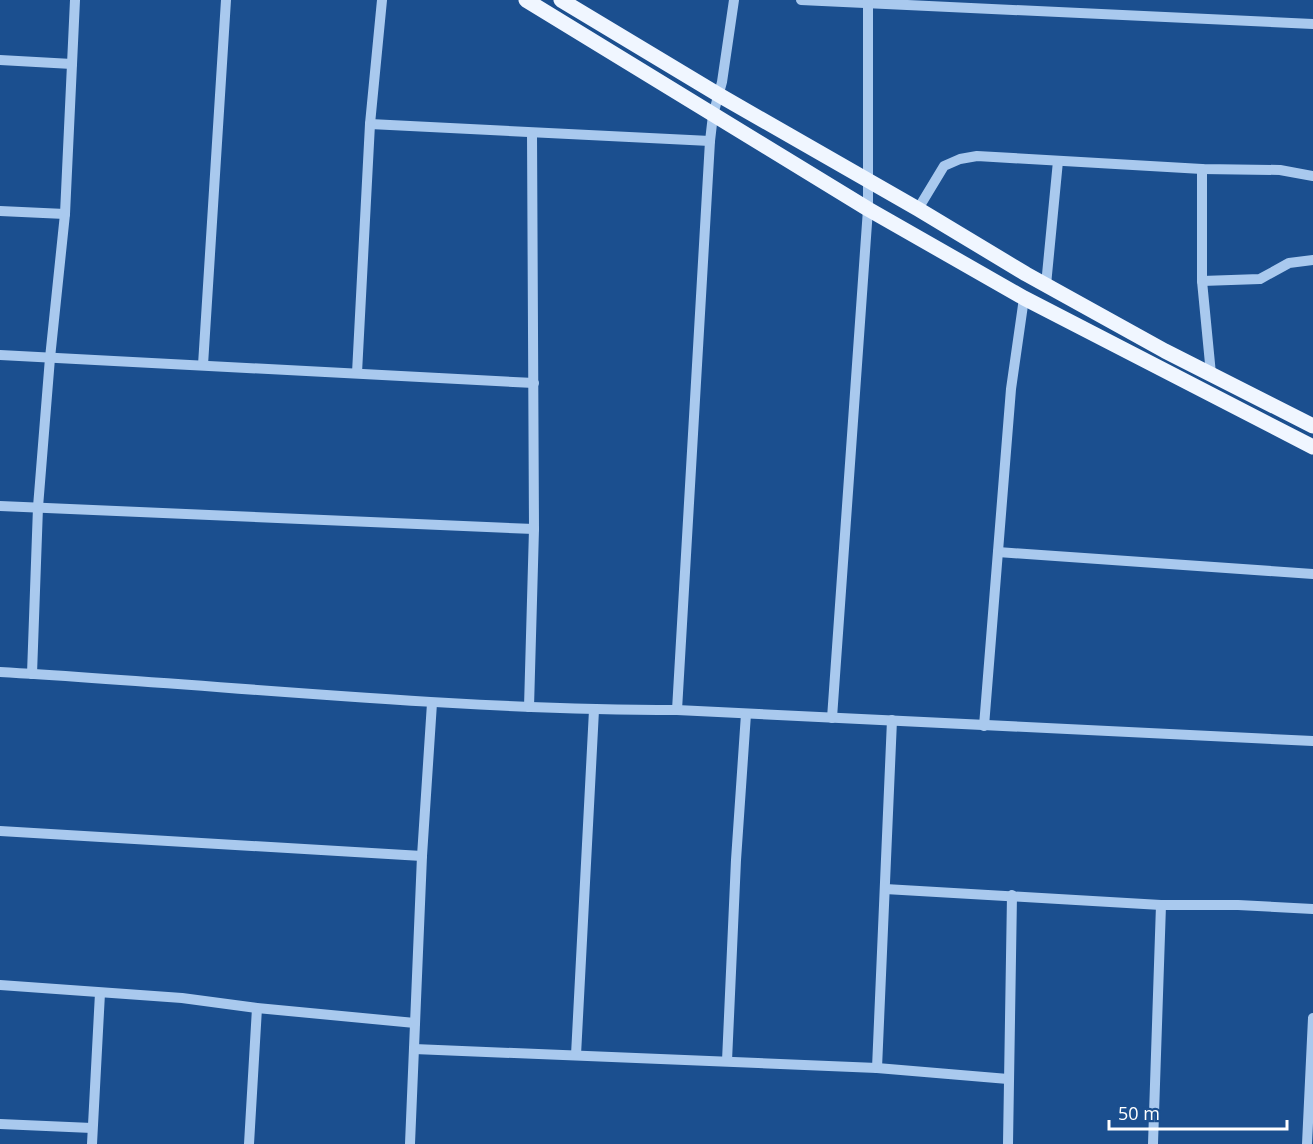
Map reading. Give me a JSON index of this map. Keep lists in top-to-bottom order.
{
  "scale_bar": "50 m"
}
